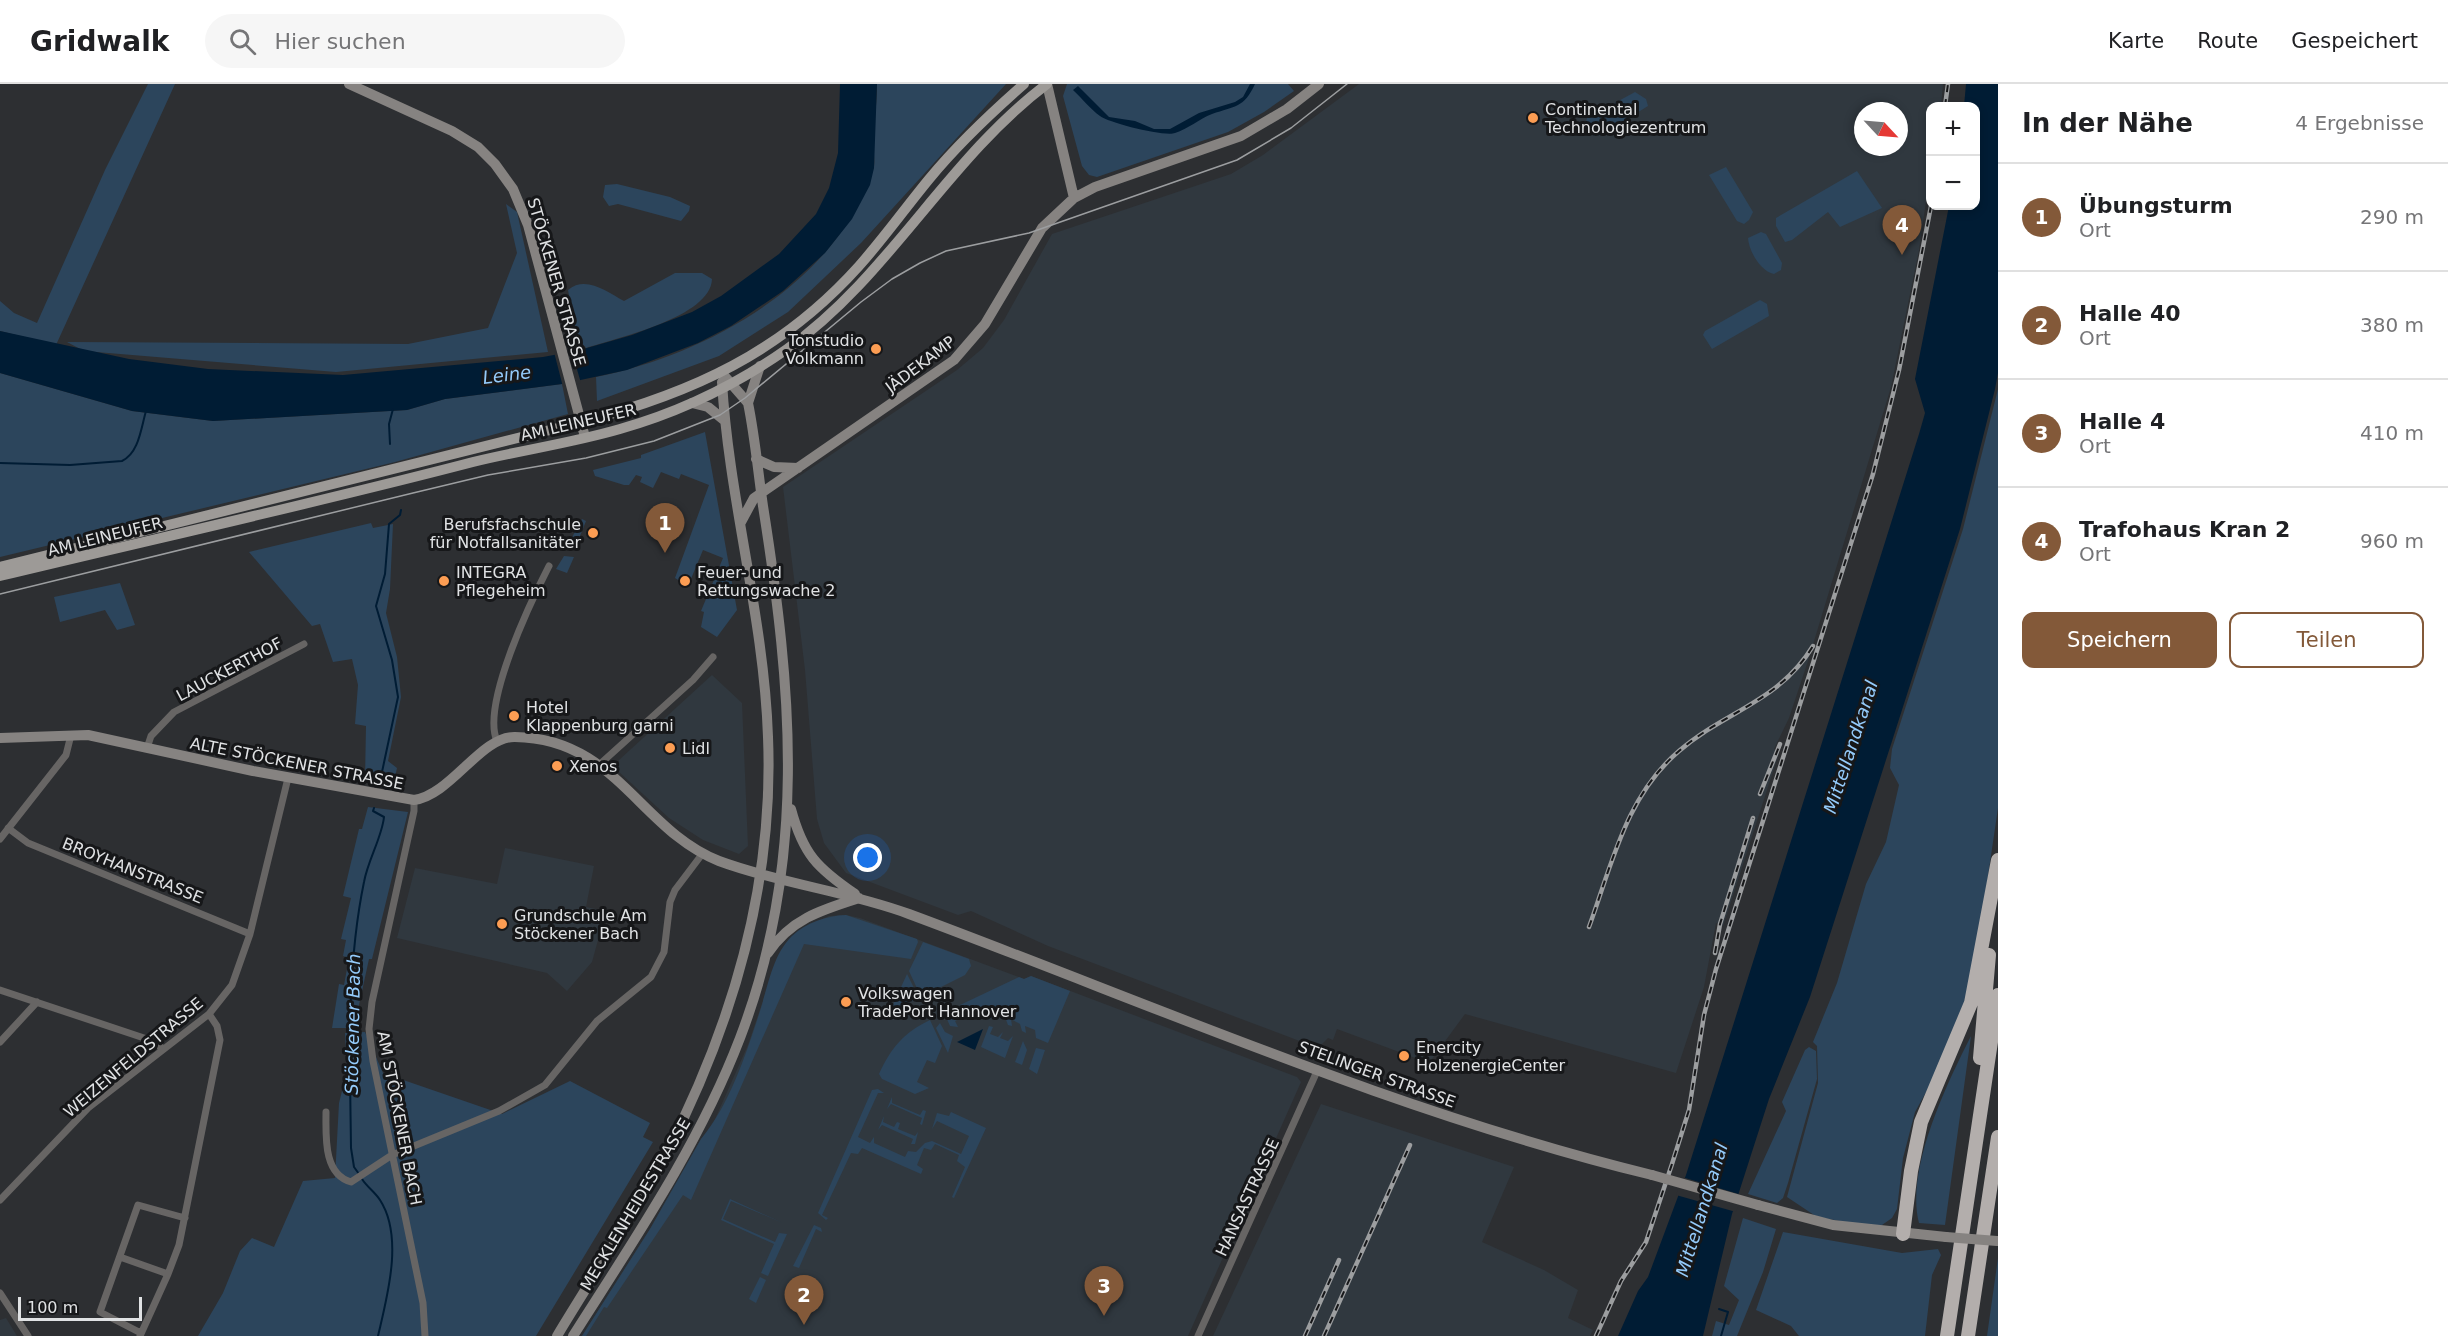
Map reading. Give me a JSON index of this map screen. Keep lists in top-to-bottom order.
{
  "streets": {
    "main road": [
      "STÖCKENER STRASSE",
      "JÄDEKAMP",
      "AM LEINEUFER",
      "ALTE STÖCKENER STRASSE",
      "STELINGER STRASSE",
      "MECKLENHEIDESTRASSE"
    ],
    "street": [
      "LAUCKERTHOF",
      "BROYHANSTRASSE",
      "WEIZENFELDSTRASSE",
      "AM STÖCKENER BACH",
      "HANSASTRASSE"
    ]
  },
  "crossings": [
    ["STÖCKENER STRASSE", "AM LEINEUFER"],
    ["JÄDEKAMP", "MECKLENHEIDESTRASSE"],
    ["AM LEINEUFER", "MECKLENHEIDESTRASSE"],
    ["LAUCKERTHOF", "ALTE STÖCKENER STRASSE"],
    ["ALTE STÖCKENER STRASSE", "WEIZENFELDSTRASSE"],
    ["ALTE STÖCKENER STRASSE", "AM STÖCKENER BACH"],
    ["BROYHANSTRASSE", "WEIZENFELDSTRASSE"],
    ["STELINGER STRASSE", "HANSASTRASSE"],
    ["STELINGER STRASSE", "MECKLENHEIDESTRASSE"]
  ],
  "water": ["Leine", "Mittellandkanal", "Stöckener Bach"],
  "places": [
    "Continental Technologiezentrum",
    "Tonstudio Volkmann",
    "Berufsfachschule für Notfallsanitäter",
    "INTEGRA Pflegeheim",
    "Feuer- und Rettungswache 2",
    "Hotel Klappenburg garni",
    "Lidl",
    "Xenos",
    "Grundschule Am Stöckener Bach",
    "Volkswagen TradePort Hannover",
    "Enercity HolzenergieCenter"
  ],
  "scale_bar": "100 m",
  "north": "bottom right",
  "page": {
    "header": "Gridwalk",
    "search": "Hier suchen",
    "nav": ["Karte", "Route", "Gespeichert"],
    "heading": ["In der Nähe", "4 Ergebnisse"],
    "map_buttons": ["+", "−"],
    "list": [
      {
        "mark": "1",
        "name": "Übungsturm",
        "note": "Ort",
        "value": "290 m"
      },
      {
        "mark": "2",
        "name": "Halle 40",
        "note": "Ort",
        "value": "380 m"
      },
      {
        "mark": "3",
        "name": "Halle 4",
        "note": "Ort",
        "value": "410 m"
      },
      {
        "mark": "4",
        "name": "Trafohaus Kran 2",
        "note": "Ort",
        "value": "960 m"
      }
    ],
    "pins": [
      "4",
      "1",
      "3",
      "2"
    ],
    "buttons": ["Speichern", "Teilen"],
    "scale": "100 m"
  }
}
